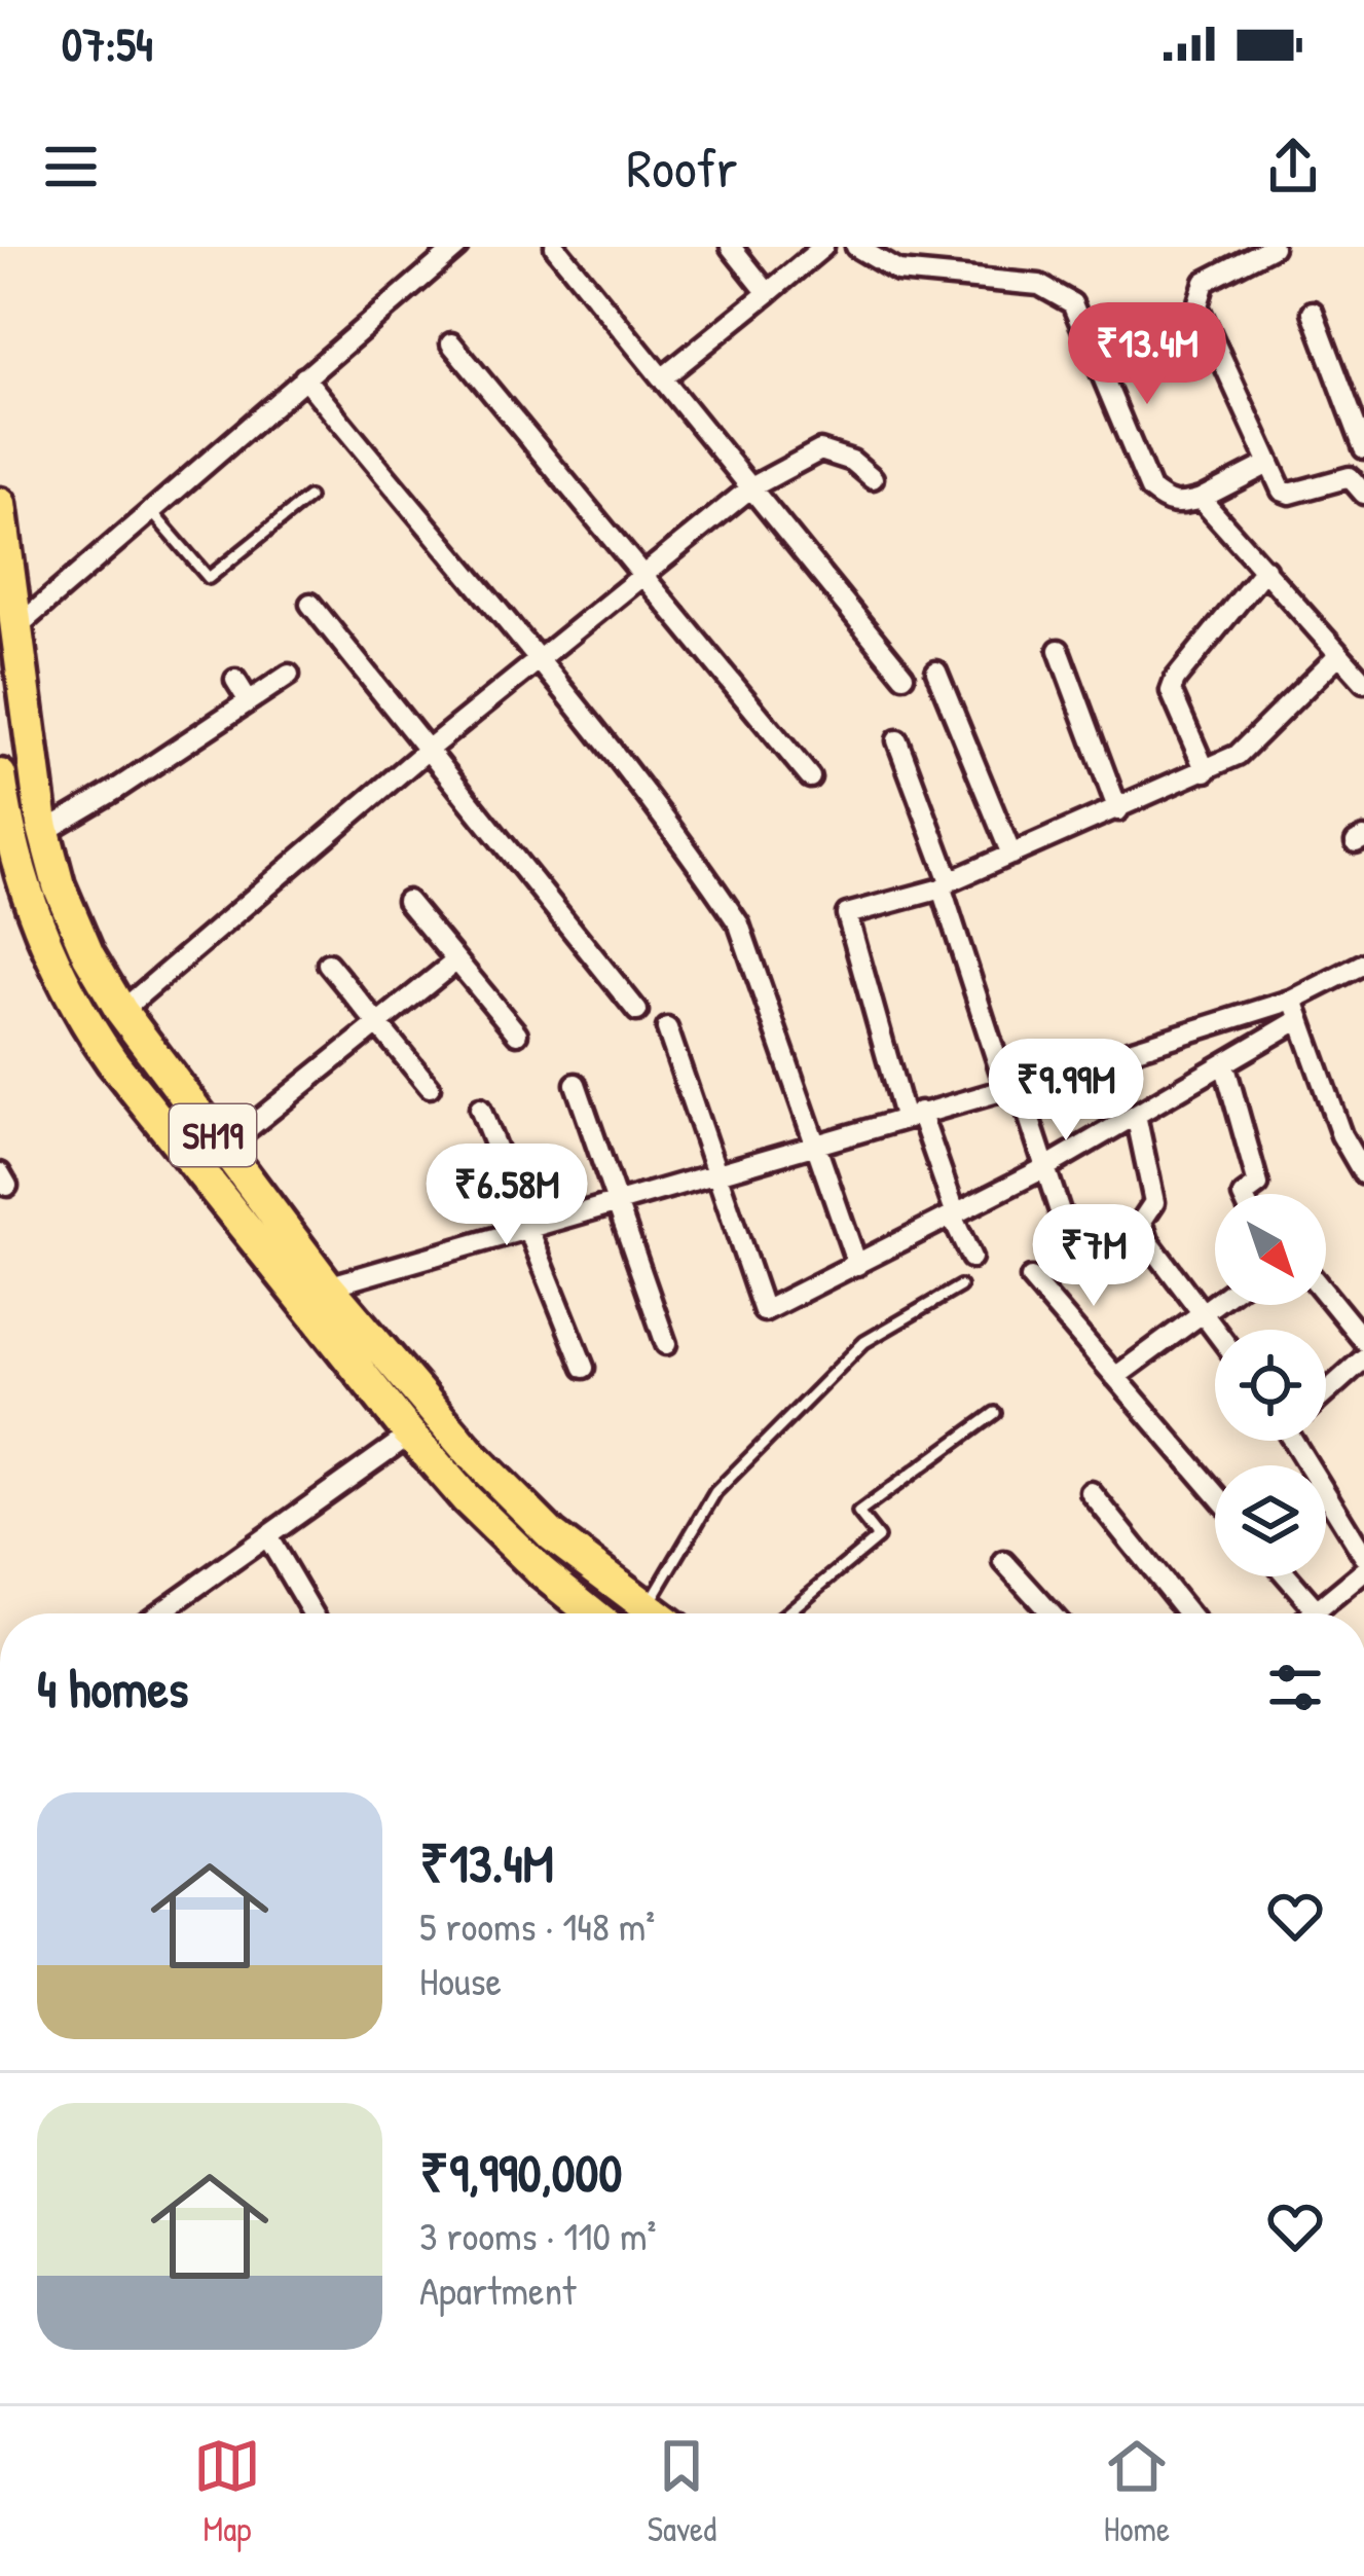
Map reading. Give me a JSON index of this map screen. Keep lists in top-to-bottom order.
{
  "streets": {
    "main road": ["SH19"]
  },
  "north": "bottom right",
  "page": {
    "status": "07:54",
    "header": "Roofr",
    "price": [
      "₹13.4M",
      "₹9.99M",
      "₹6.58M",
      "₹7M"
    ],
    "heading": "4 homes",
    "list": [
      {
        "name": "₹13.4M",
        "note": "5 rooms · 148 m² · House"
      },
      {
        "name": "₹9,990,000",
        "note": "3 rooms · 110 m² · Apartment"
      }
    ],
    "tabs": ["Map", "Saved", "Home"]
  }
}
